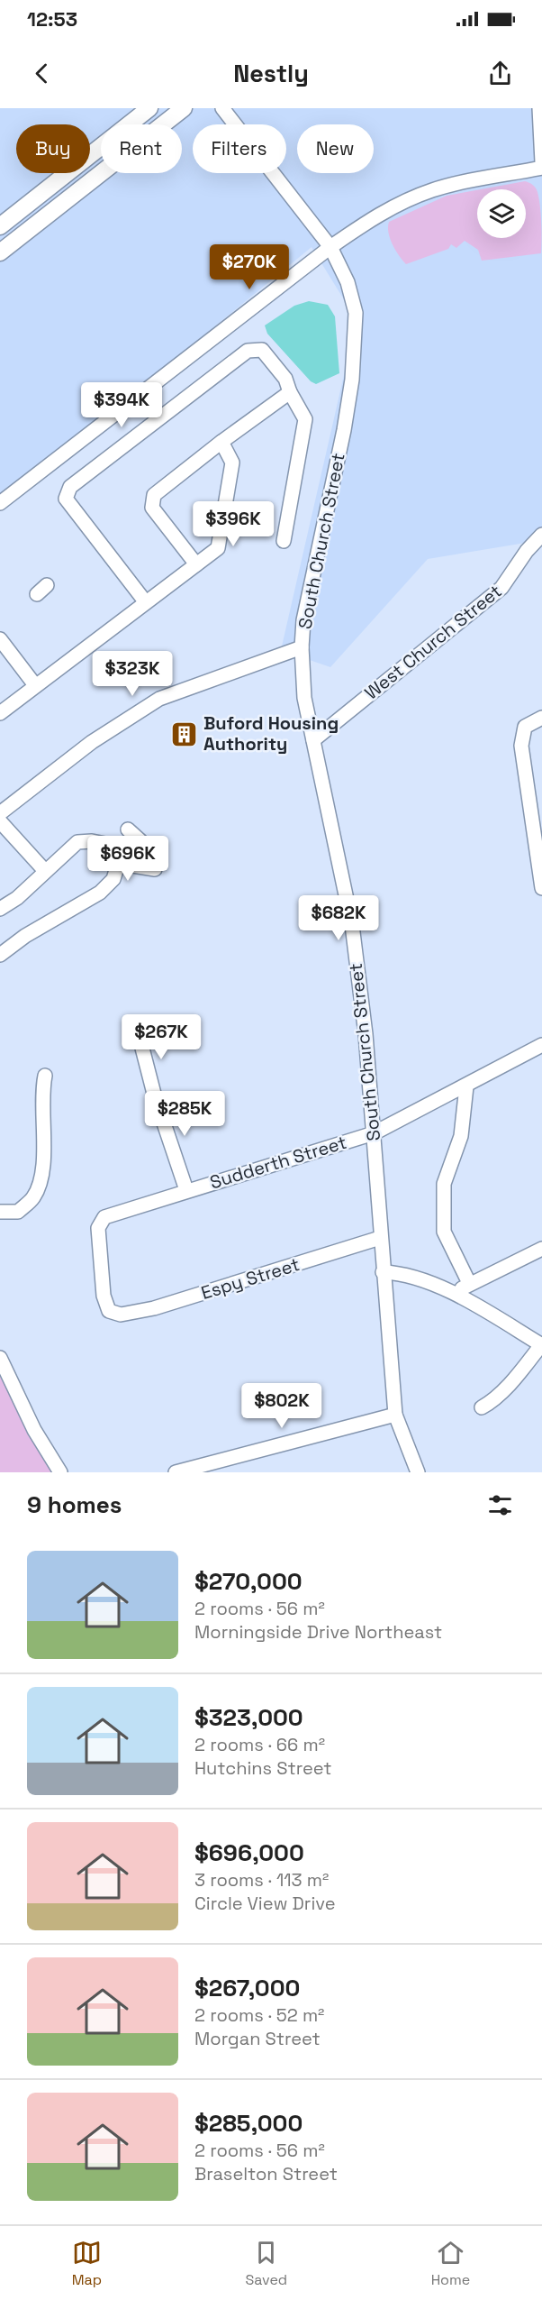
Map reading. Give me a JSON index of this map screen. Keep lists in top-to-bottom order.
{
  "streets": {
    "street": [
      "South Church Street",
      "West Church Street",
      "Sudderth Street",
      "Espy Street"
    ]
  },
  "crossings": [
    ["South Church Street", "West Church Street"],
    ["South Church Street", "Sudderth Street"],
    ["South Church Street", "Espy Street"],
    ["Sudderth Street", "Espy Street"]
  ],
  "places": {
    "building": ["Buford Housing Authority"]
  },
  "page": {
    "status": "12:53",
    "header": "Nestly",
    "chip": [
      "Buy",
      "Rent",
      "Filters",
      "New"
    ],
    "price": [
      "$270K",
      "$394K",
      "$396K",
      "$323K",
      "$696K",
      "$682K",
      "$267K",
      "$285K",
      "$802K"
    ],
    "heading": "9 homes",
    "list": [
      {
        "name": "$270,000",
        "note": "2 rooms · 56 m² · Morningside Drive Northeast"
      },
      {
        "name": "$323,000",
        "note": "2 rooms · 66 m² · Hutchins Street"
      },
      {
        "name": "$696,000",
        "note": "3 rooms · 113 m² · Circle View Drive"
      },
      {
        "name": "$267,000",
        "note": "2 rooms · 52 m² · Morgan Street"
      },
      {
        "name": "$285,000",
        "note": "2 rooms · 56 m² · Braselton Street"
      }
    ],
    "tabs": ["Map", "Saved", "Home"]
  }
}
